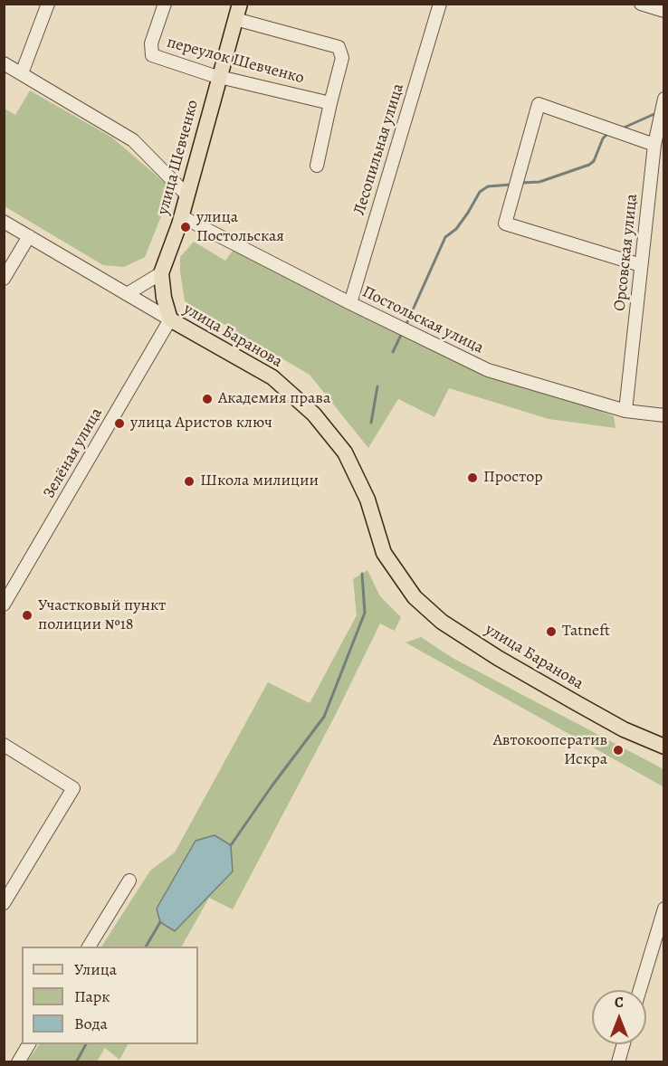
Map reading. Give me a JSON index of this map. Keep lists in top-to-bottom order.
{
  "streets": {
    "main road": ["улица Шевченко", "улица Баранова"],
    "street": [
      "переулок Шевченко",
      "Лесопильная улица",
      "Орсовская улица",
      "Постольская улица",
      "Зелёная улица"
    ]
  },
  "crossings": [
    ["переулок Шевченко", "улица Шевченко"],
    ["Лесопильная улица", "Постольская улица"],
    ["улица Шевченко", "Постольская улица"],
    ["улица Шевченко", "улица Баранова"],
    ["улица Шевченко", "Зелёная улица"],
    ["Орсовская улица", "Постольская улица"],
    ["улица Баранова", "Зелёная улица"]
  ],
  "places": [
    "улица Постольская",
    "Академия права",
    "улица Аристов ключ",
    "Простор",
    "Школа милиции",
    "Участковый пункт полиции №18",
    "Tatneft",
    "Автокооператив Искра"
  ],
  "legend": ["Улица", "Парк", "Вода"],
  "north": "top"
}
